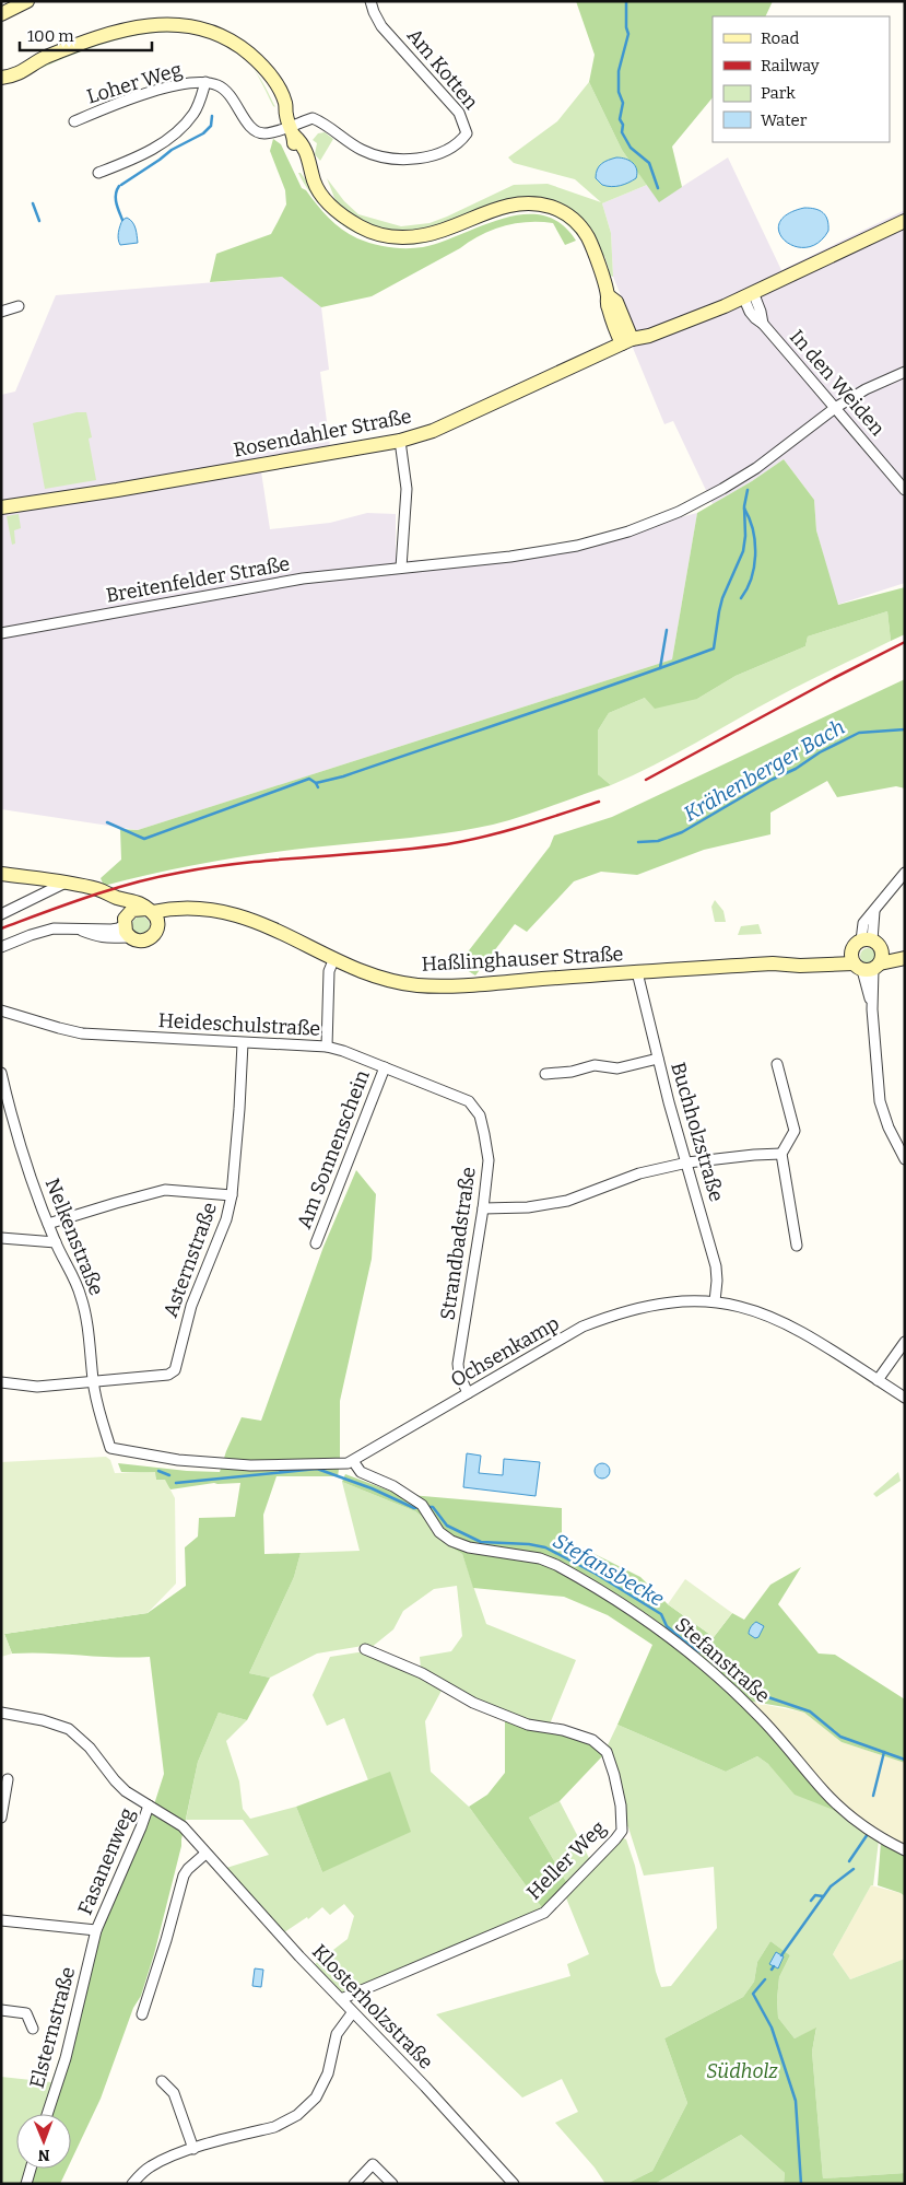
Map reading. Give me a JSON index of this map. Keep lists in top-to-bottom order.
{
  "streets": {
    "main road": ["Rosendahler Straße", "Haßlinghauser Straße"],
    "street": [
      "Am Kotten",
      "Loher Weg",
      "In den Weiden",
      "Breitenfelder Straße",
      "Heideschulstraße",
      "Buchholzstraße",
      "Am Sonnenschein",
      "Nelkenstraße",
      "Strandbadstraße",
      "Asternstraße",
      "Ochsenkamp",
      "Stefanstraße",
      "Heller Weg",
      "Fasanenweg",
      "Klosterholzstraße",
      "Elsternstraße"
    ]
  },
  "crossings": [
    ["Am Kotten", "Loher Weg"],
    ["In den Weiden", "Rosendahler Straße"],
    ["In den Weiden", "Breitenfelder Straße"],
    ["Haßlinghauser Straße", "Buchholzstraße"],
    ["Heideschulstraße", "Am Sonnenschein"],
    ["Heideschulstraße", "Strandbadstraße"],
    ["Heideschulstraße", "Asternstraße"],
    ["Buchholzstraße", "Ochsenkamp"],
    ["Nelkenstraße", "Asternstraße"],
    ["Nelkenstraße", "Ochsenkamp"],
    ["Strandbadstraße", "Ochsenkamp"],
    ["Ochsenkamp", "Stefanstraße"],
    ["Heller Weg", "Klosterholzstraße"],
    ["Fasanenweg", "Klosterholzstraße"],
    ["Fasanenweg", "Elsternstraße"]
  ],
  "water": ["Krähenberger Bach", "Stefansbecke"],
  "parks": ["Südholz"],
  "legend": [
    "Road",
    "Railway",
    "Park",
    "Water"
  ],
  "scale_bar": "100 m",
  "north": "bottom"
}
